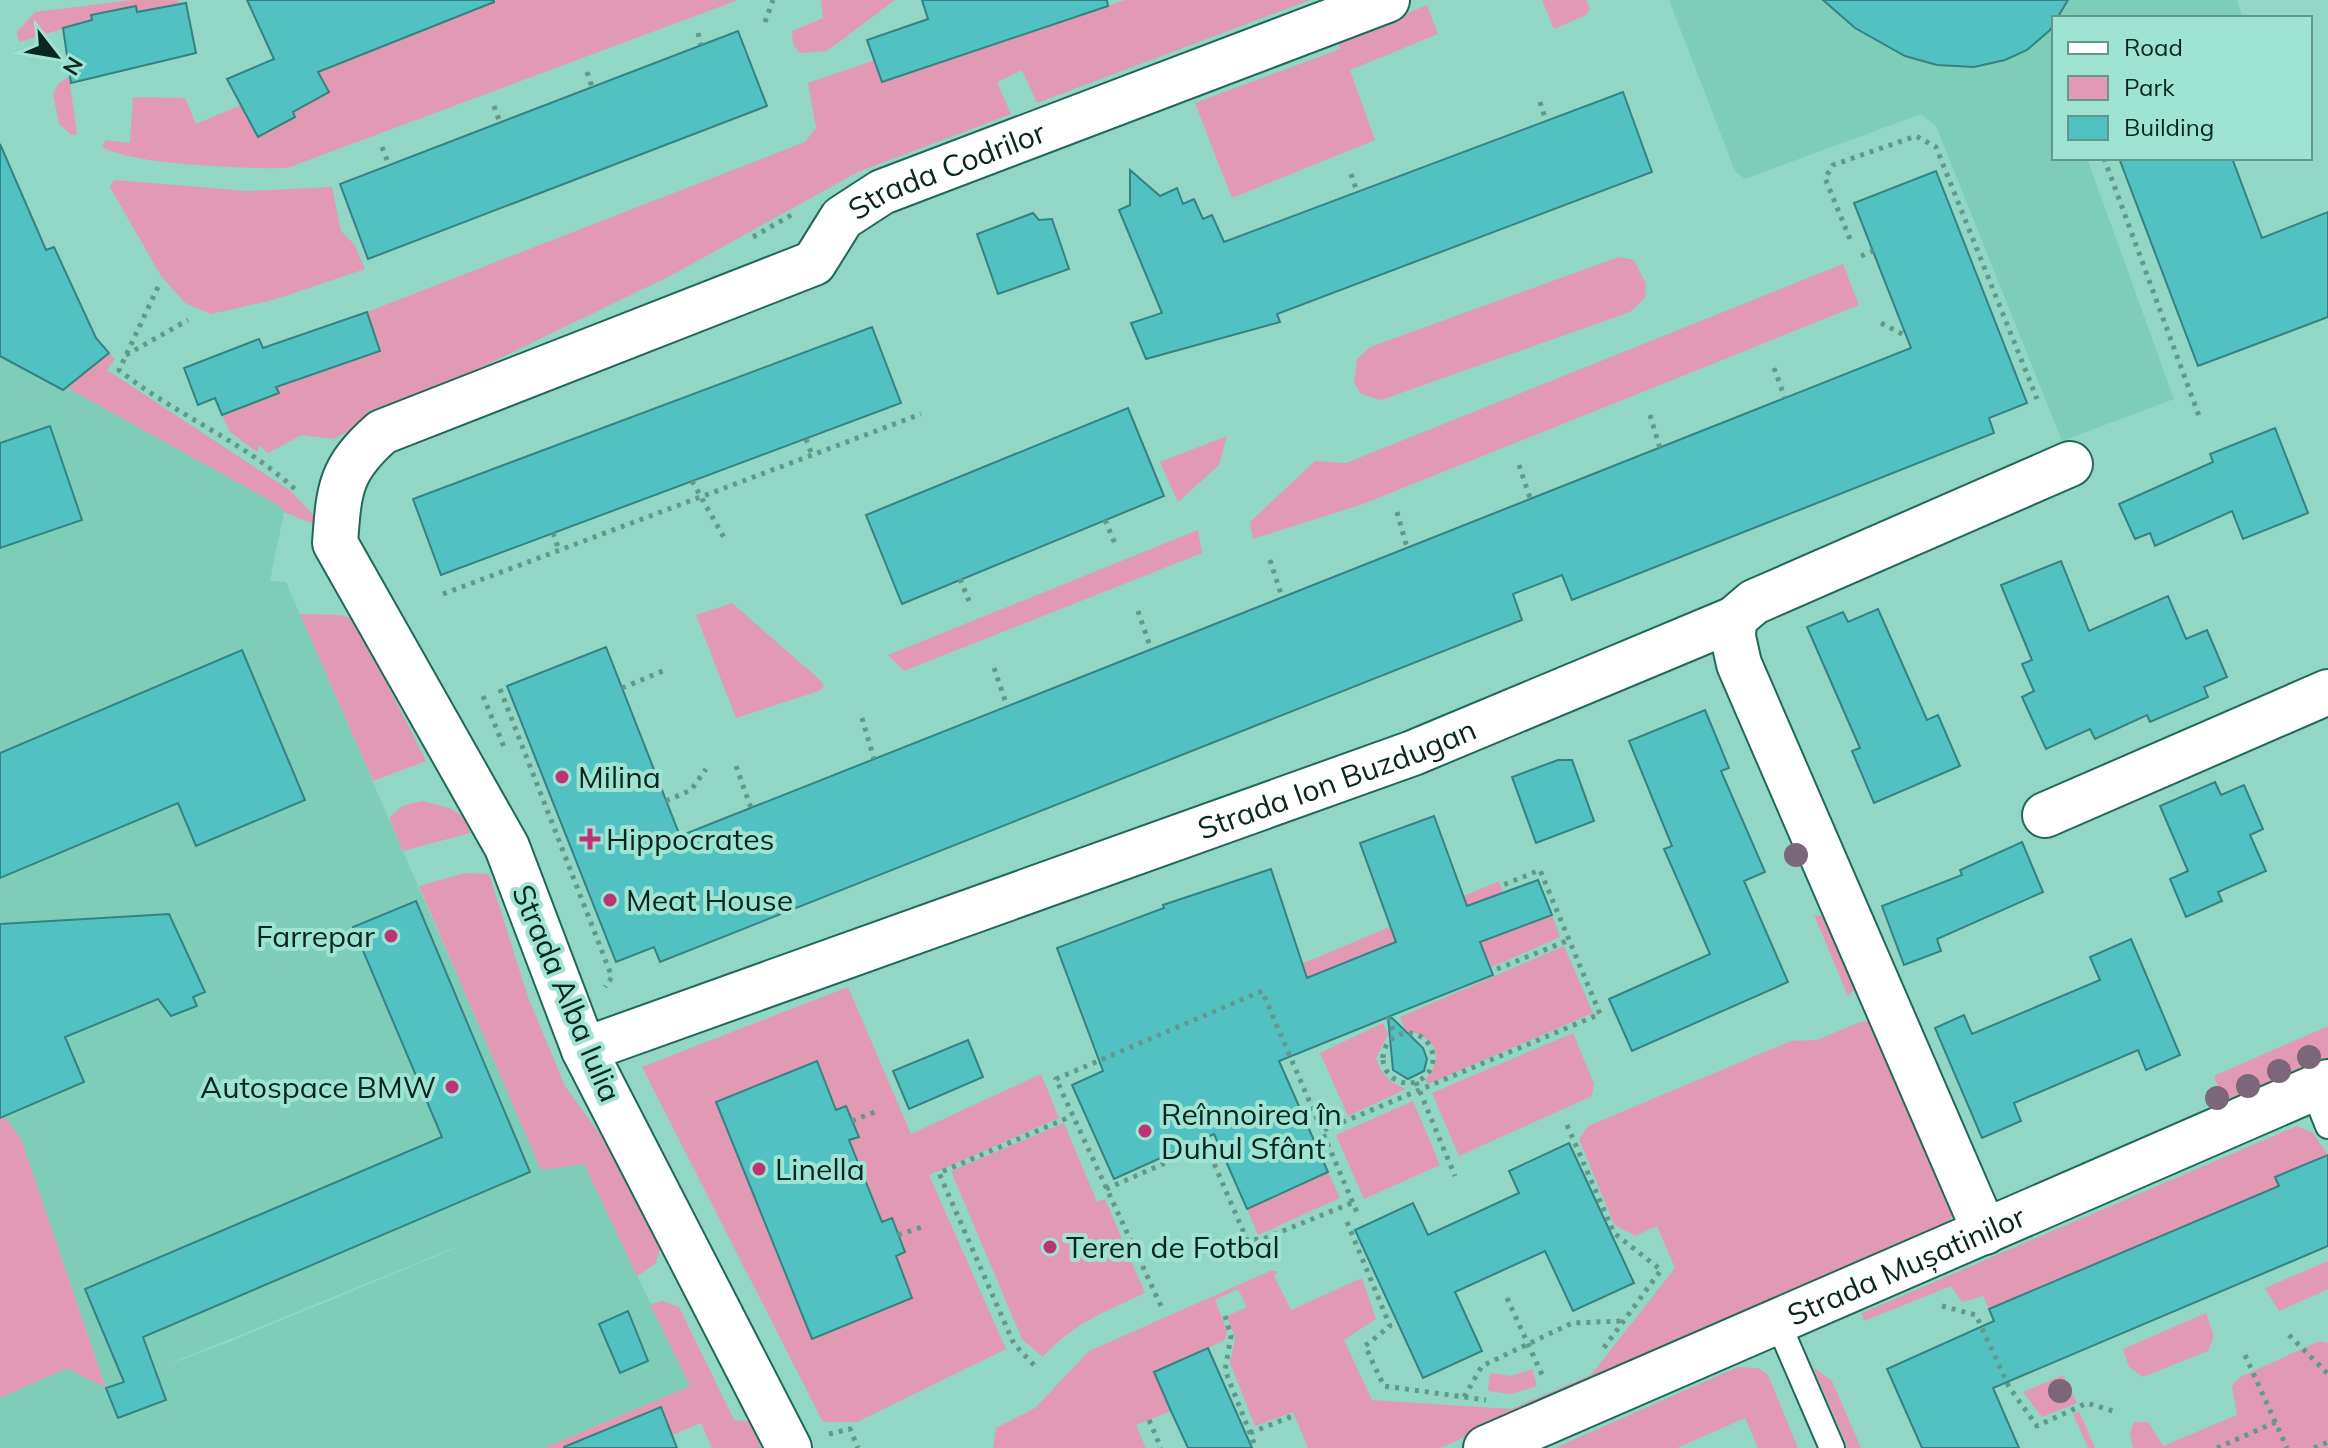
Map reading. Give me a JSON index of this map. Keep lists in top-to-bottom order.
{
  "streets": {
    "street": [
      "Strada Codrilor",
      "Strada Ion Buzdugan",
      "Strada Alba Iulia",
      "Strada Mușatinilor"
    ]
  },
  "crossings": [
    ["Strada Codrilor", "Strada Alba Iulia"],
    ["Strada Ion Buzdugan", "Strada Alba Iulia"]
  ],
  "places": {
    "other": [
      "Milina",
      "Meat House",
      "Farrepar",
      "Autospace BMW",
      "Reînnoirea în Duhul Sfânt",
      "Linella",
      "Teren de Fotbal"
    ],
    "health": ["Hippocrates"]
  },
  "legend": ["Road", "Park", "Building"],
  "north": "bottom right"
}
